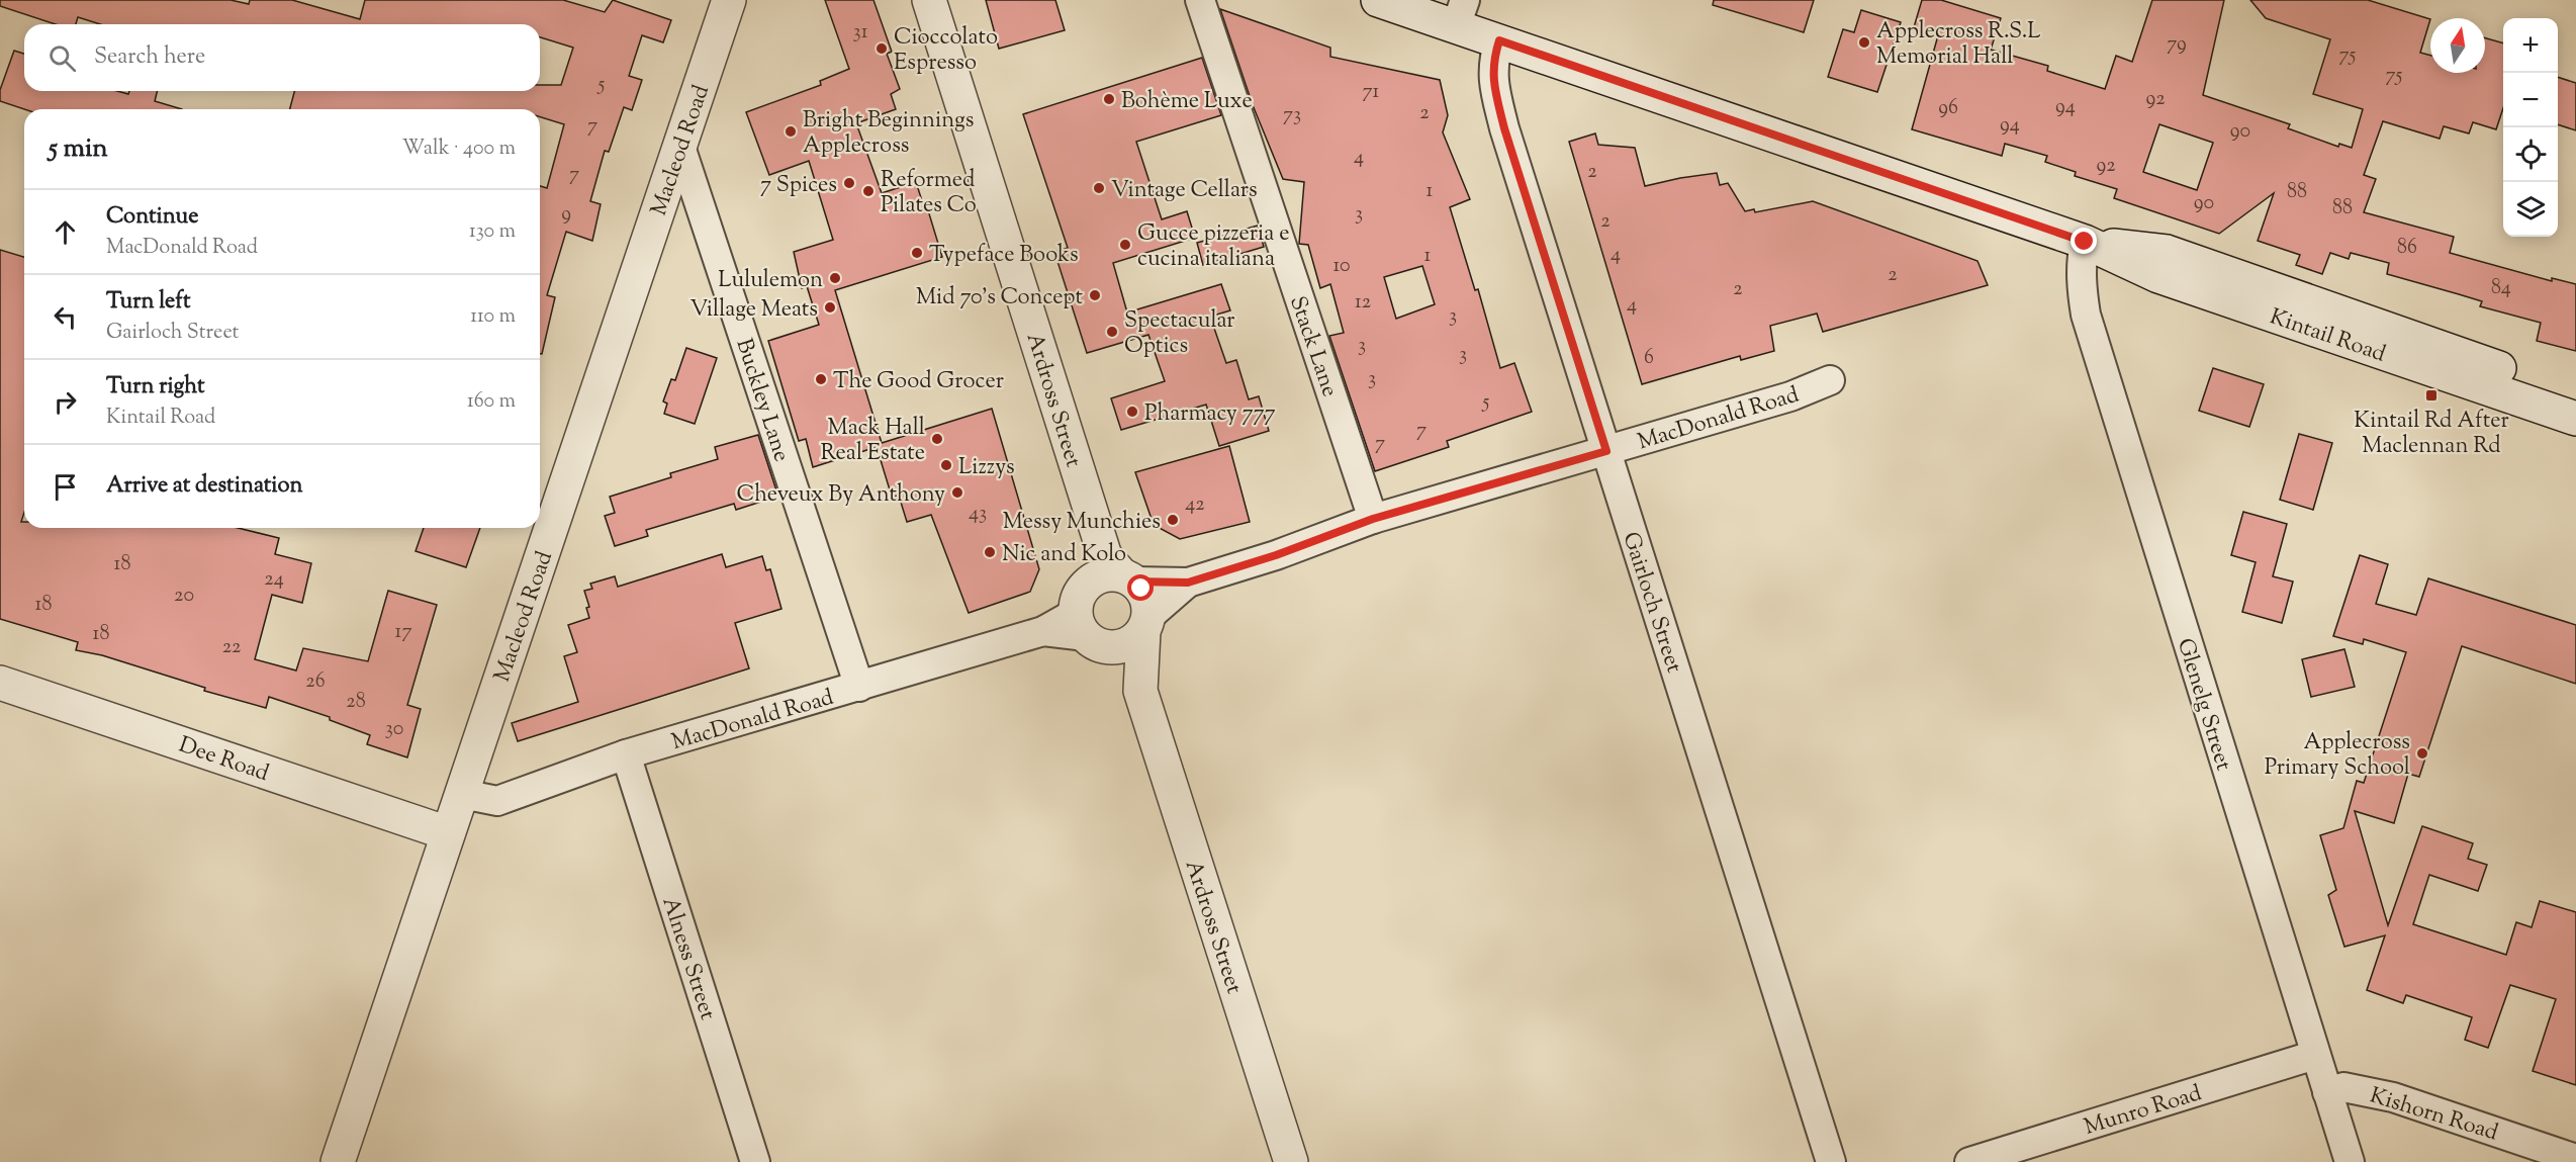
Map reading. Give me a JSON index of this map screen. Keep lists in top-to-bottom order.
{
  "streets": {
    "street": [
      "Macleod Road",
      "Kintail Road",
      "Stack Lane",
      "Buckley Lane",
      "Ardross Street",
      "MacDonald Road",
      "Gairloch Street",
      "Glenelg Street",
      "Dee Road",
      "Alness Street",
      "Munro Road",
      "Kishorn Road"
    ]
  },
  "crossings": [
    ["Macleod Road", "Buckley Lane"],
    ["Macleod Road", "MacDonald Road"],
    ["Macleod Road", "Dee Road"],
    ["Kintail Road", "Gairloch Street"],
    ["Kintail Road", "Glenelg Street"],
    ["Stack Lane", "MacDonald Road"],
    ["Buckley Lane", "MacDonald Road"],
    ["Ardross Street", "MacDonald Road"],
    ["MacDonald Road", "Gairloch Street"],
    ["MacDonald Road", "Alness Street"],
    ["Glenelg Street", "Munro Road"],
    ["Glenelg Street", "Kishorn Road"]
  ],
  "places": {
    "other": [
      "Applecross R.S.L Memorial Hall",
      "Cioccolato Espresso",
      "Bohème Luxe",
      "Bright Beginnings Applecross",
      "7 Spices",
      "Vintage Cellars",
      "Reformed Pilates Co",
      "Gucce pizzeria e cucina italiana",
      "Typeface Books",
      "Lululemon",
      "Mid 70’s Concept",
      "Village Meats",
      "Spectacular Optics",
      "The Good Grocer",
      "Pharmacy 777",
      "Mack Hall Real Estate",
      "Lizzys",
      "Cheveux By Anthony",
      "Messy Munchies",
      "Nic and Kolo",
      "Applecross Primary School"
    ],
    "transit": ["Kintail Rd After Maclennan Rd"]
  },
  "house_numbers": [
    "31",
    "79",
    "75",
    "75",
    "5",
    "71",
    "92",
    "94",
    "96",
    "2",
    "73",
    "94",
    "7",
    "90",
    "4",
    "92",
    "2",
    "7",
    "1",
    "88",
    "90",
    "88",
    "9",
    "3",
    "2",
    "86",
    "4",
    "1",
    "10",
    "2",
    "84",
    "2",
    "12",
    "4",
    "3",
    "3",
    "3",
    "6",
    "3",
    "5",
    "7",
    "7",
    "42",
    "43",
    "18",
    "24",
    "20",
    "18",
    "17",
    "18",
    "22",
    "26",
    "28",
    "30"
  ],
  "north": "top",
  "page": {
    "map_buttons": ["+", "−"],
    "search": "Search here",
    "heading": ["5 min", "Walk · 400 m"],
    "list": [
      ["Continue", "MacDonald Road", "130 m"],
      ["Turn left", "Gairloch Street", "110 m"],
      ["Turn right", "Kintail Road", "160 m"],
      "Arrive at destination"
    ]
  }
}
